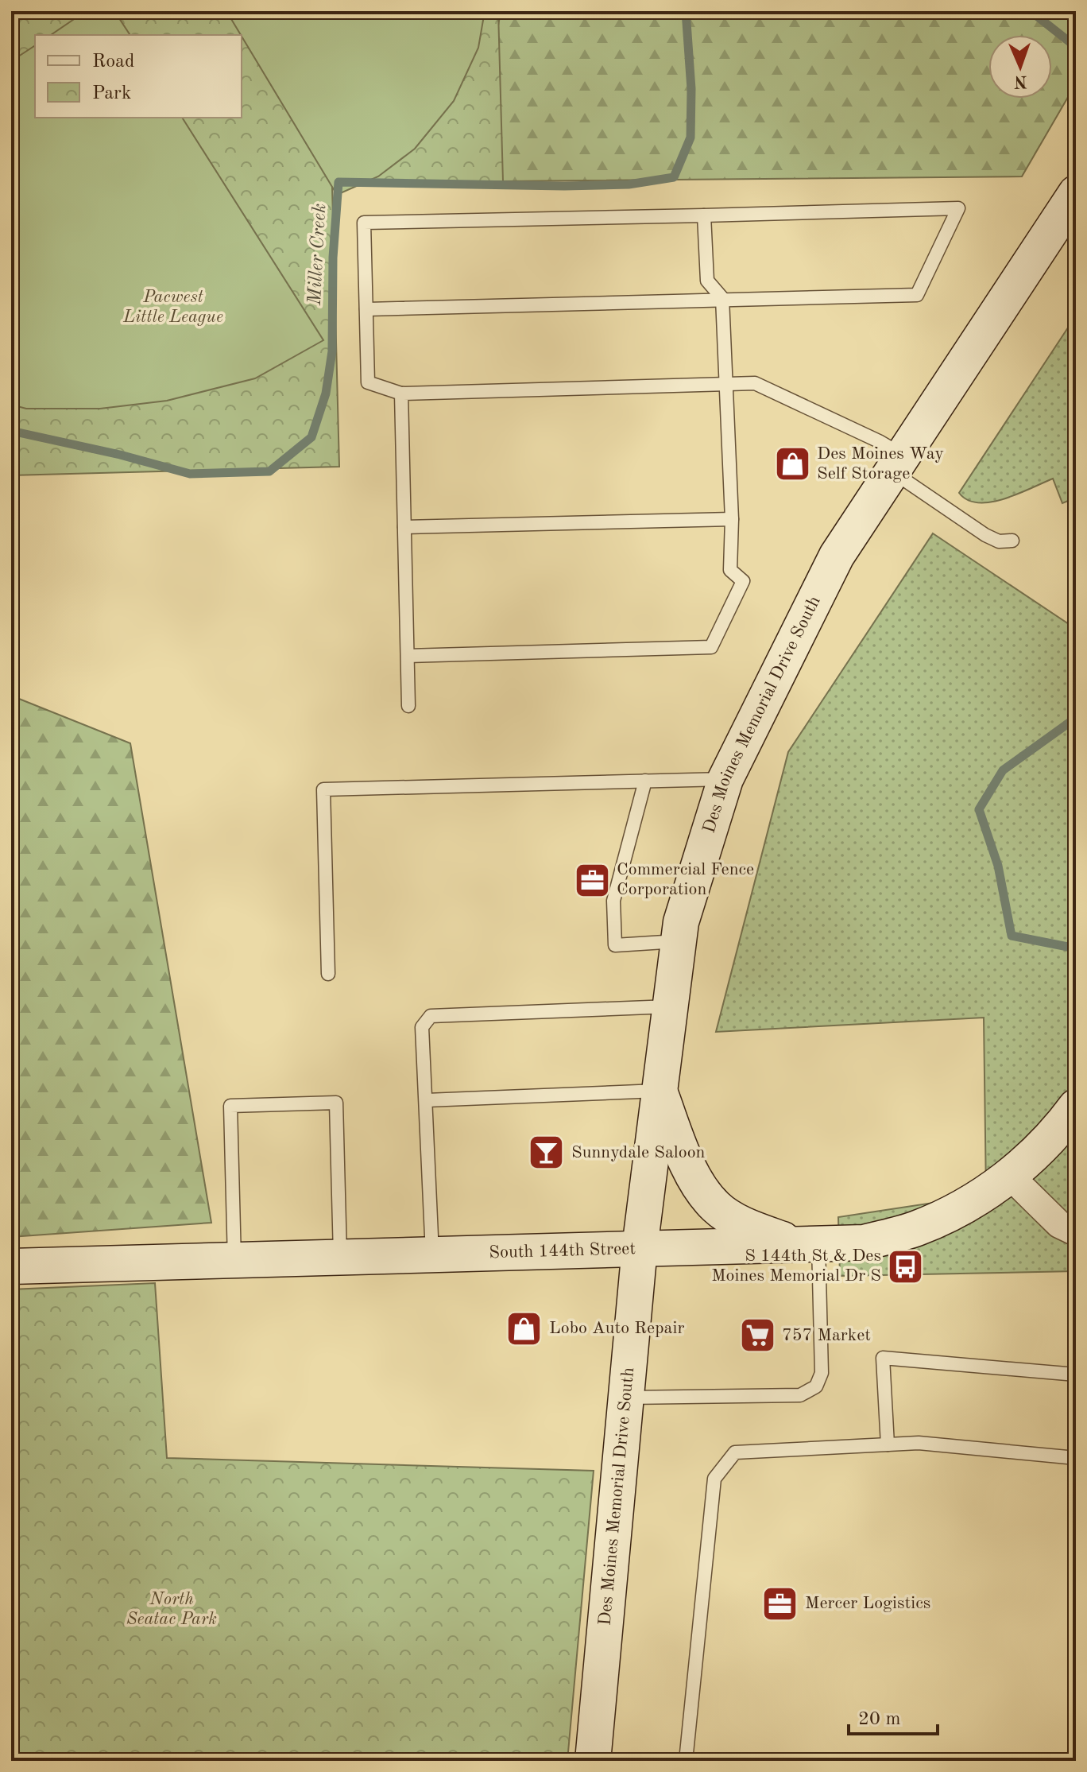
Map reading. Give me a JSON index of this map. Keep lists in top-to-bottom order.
{
  "streets": {
    "main road": ["Des Moines Memorial Drive South", "South 144th Street"]
  },
  "crossings": [
    ["Des Moines Memorial Drive South", "South 144th Street"]
  ],
  "water": ["Miller Creek"],
  "parks": ["Pacwest Little League", "North Seatac Park"],
  "places": {
    "shop": ["Des Moines Way Self Storage", "Lobo Auto Repair"],
    "office": ["Commercial Fence Corporation", "Mercer Logistics"],
    "bar": ["Sunnydale Saloon"],
    "bus stop": ["S 144th St & Des Moines Memorial Dr S"],
    "supermarket": ["757 Market"]
  },
  "legend": ["Road", "Park"],
  "scale_bar": "20 m",
  "north": "bottom"
}
